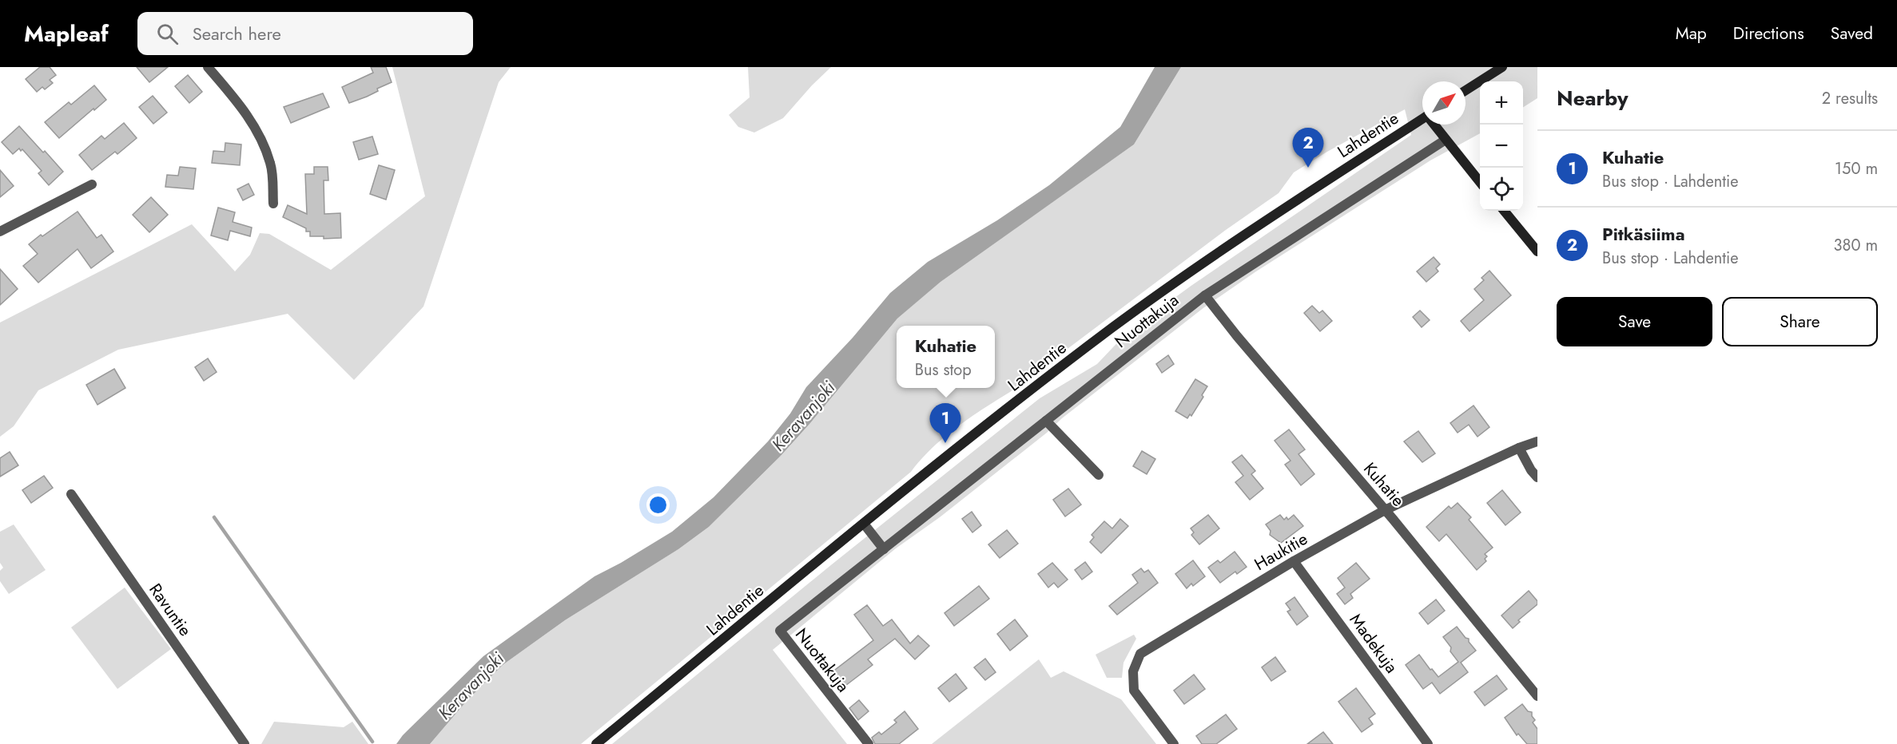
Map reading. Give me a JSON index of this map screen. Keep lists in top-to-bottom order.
{
  "streets": {
    "main road": ["Lahdentie"],
    "street": [
      "Nuottakuja",
      "Kuhatie",
      "Haukitie",
      "Ravuntie",
      "Madekuja"
    ]
  },
  "crossings": [
    ["Nuottakuja", "Kuhatie"],
    ["Kuhatie", "Haukitie"],
    ["Haukitie", "Madekuja"]
  ],
  "water": ["Keravanjoki"],
  "north": "top right",
  "page": {
    "header": "Mapleaf",
    "search": "Search here",
    "nav": ["Map", "Directions", "Saved"],
    "heading": ["Nearby", "2 results"],
    "map_buttons": ["+", "−"],
    "pins": ["2", "1"],
    "list": [
      {
        "mark": "1",
        "name": "Kuhatie",
        "note": "Bus stop · Lahdentie",
        "value": "150 m"
      },
      {
        "mark": "2",
        "name": "Pitkäsiima",
        "note": "Bus stop · Lahdentie",
        "value": "380 m"
      }
    ],
    "buttons": ["Save", "Share"],
    "popup": ["Kuhatie", "Bus stop"]
  }
}
